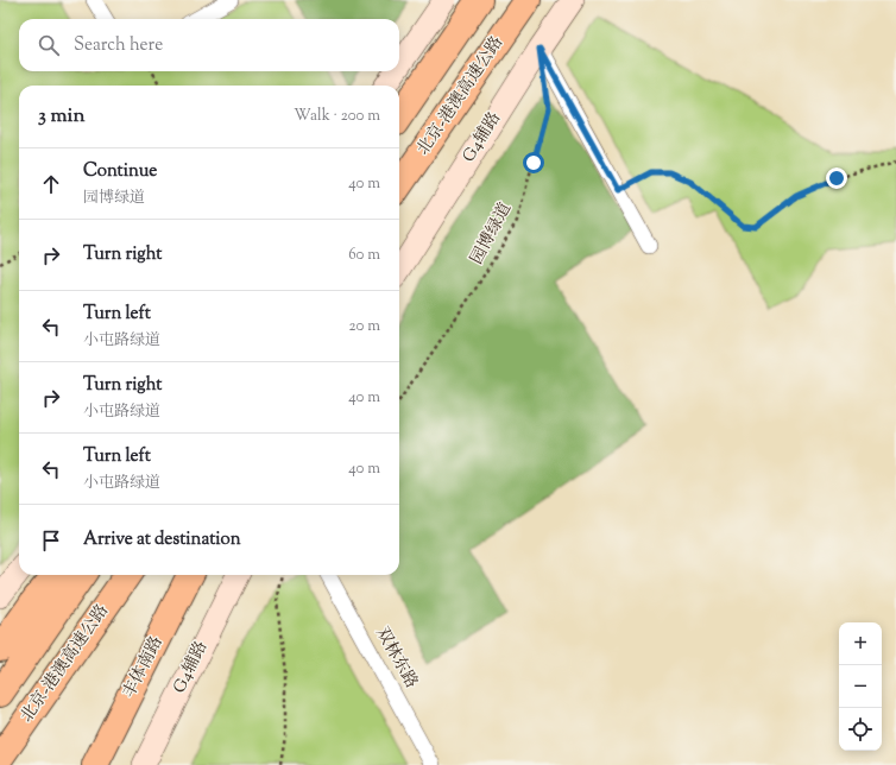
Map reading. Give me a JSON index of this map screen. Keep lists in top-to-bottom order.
{
  "streets": {
    "highway": ["北京-港澳高速公路", "丰体南路"],
    "street": ["G4辅路", "双林东路"],
    "path": ["园博绿道"]
  },
  "page": {
    "search": "Search here",
    "heading": ["3 min", "Walk · 200 m"],
    "list": [
      ["Continue", "园博绿道", "40 m"],
      ["Turn right", "60 m"],
      ["Turn left", "小屯路绿道", "20 m"],
      ["Turn right", "小屯路绿道", "40 m"],
      ["Turn left", "小屯路绿道", "40 m"],
      "Arrive at destination"
    ],
    "map_buttons": ["+", "−"]
  }
}
